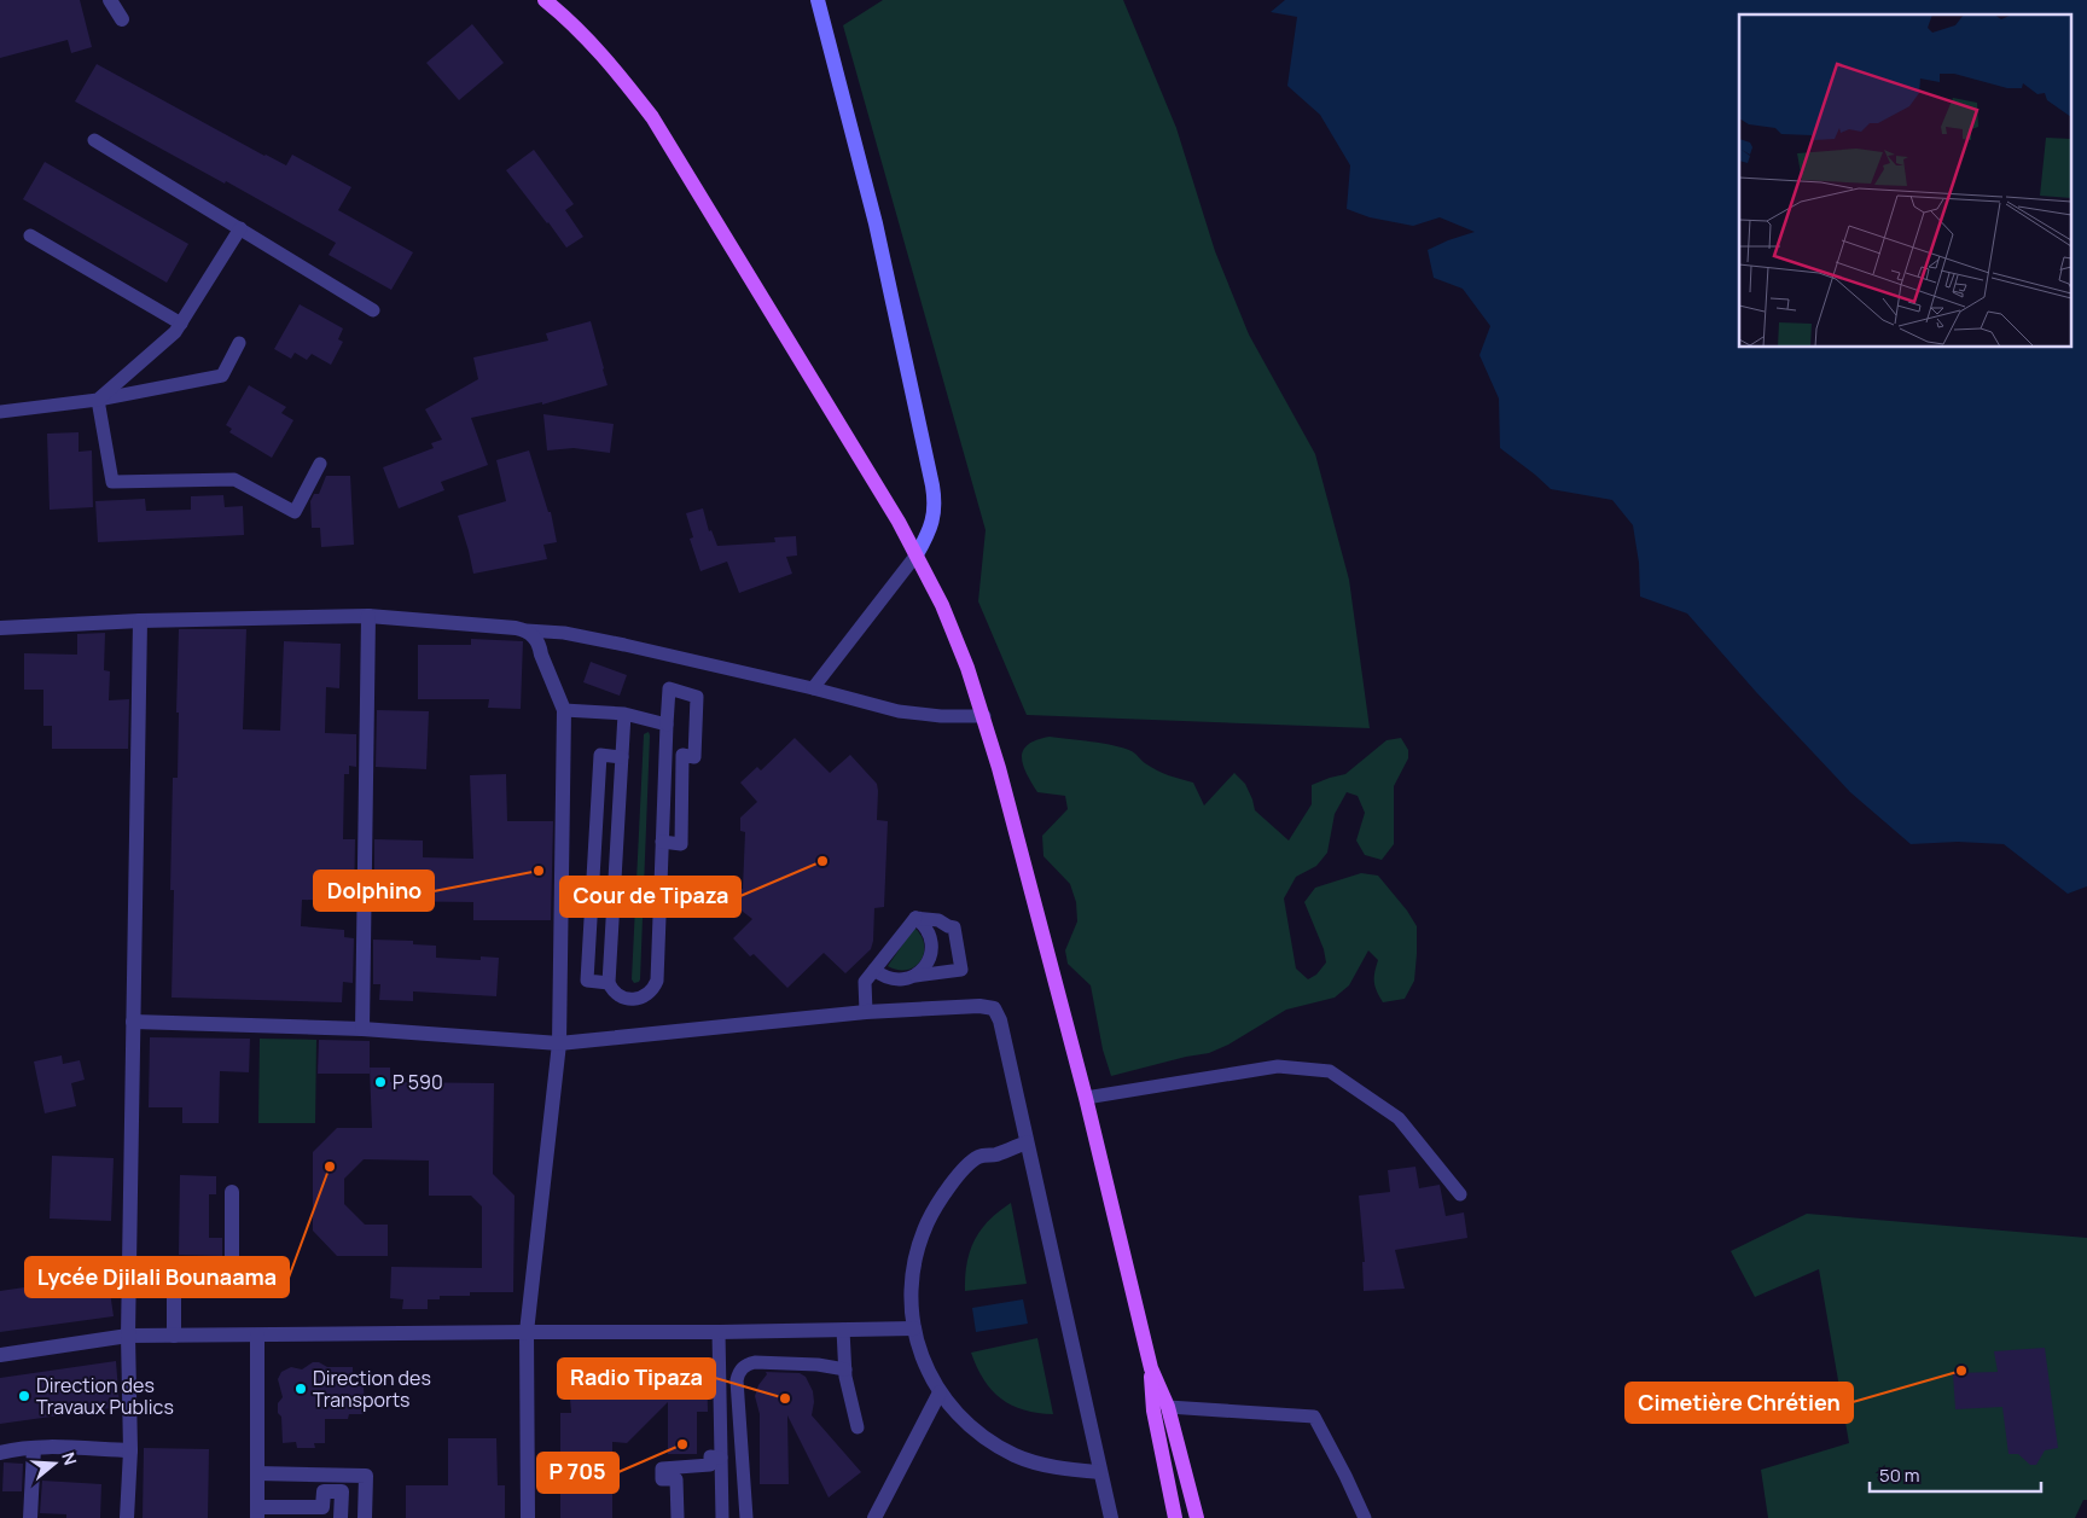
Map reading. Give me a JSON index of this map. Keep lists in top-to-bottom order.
{
  "places": [
    "Cour de Tipaza",
    "Dolphino",
    "P 590",
    "Lycée Djilali Bounaama",
    "Cimetière Chrétien",
    "Direction des Transports",
    "Direction des Travaux Publics",
    "Radio Tipaza",
    "P 705"
  ],
  "scale_bar": "50 m",
  "north": "right"
}
